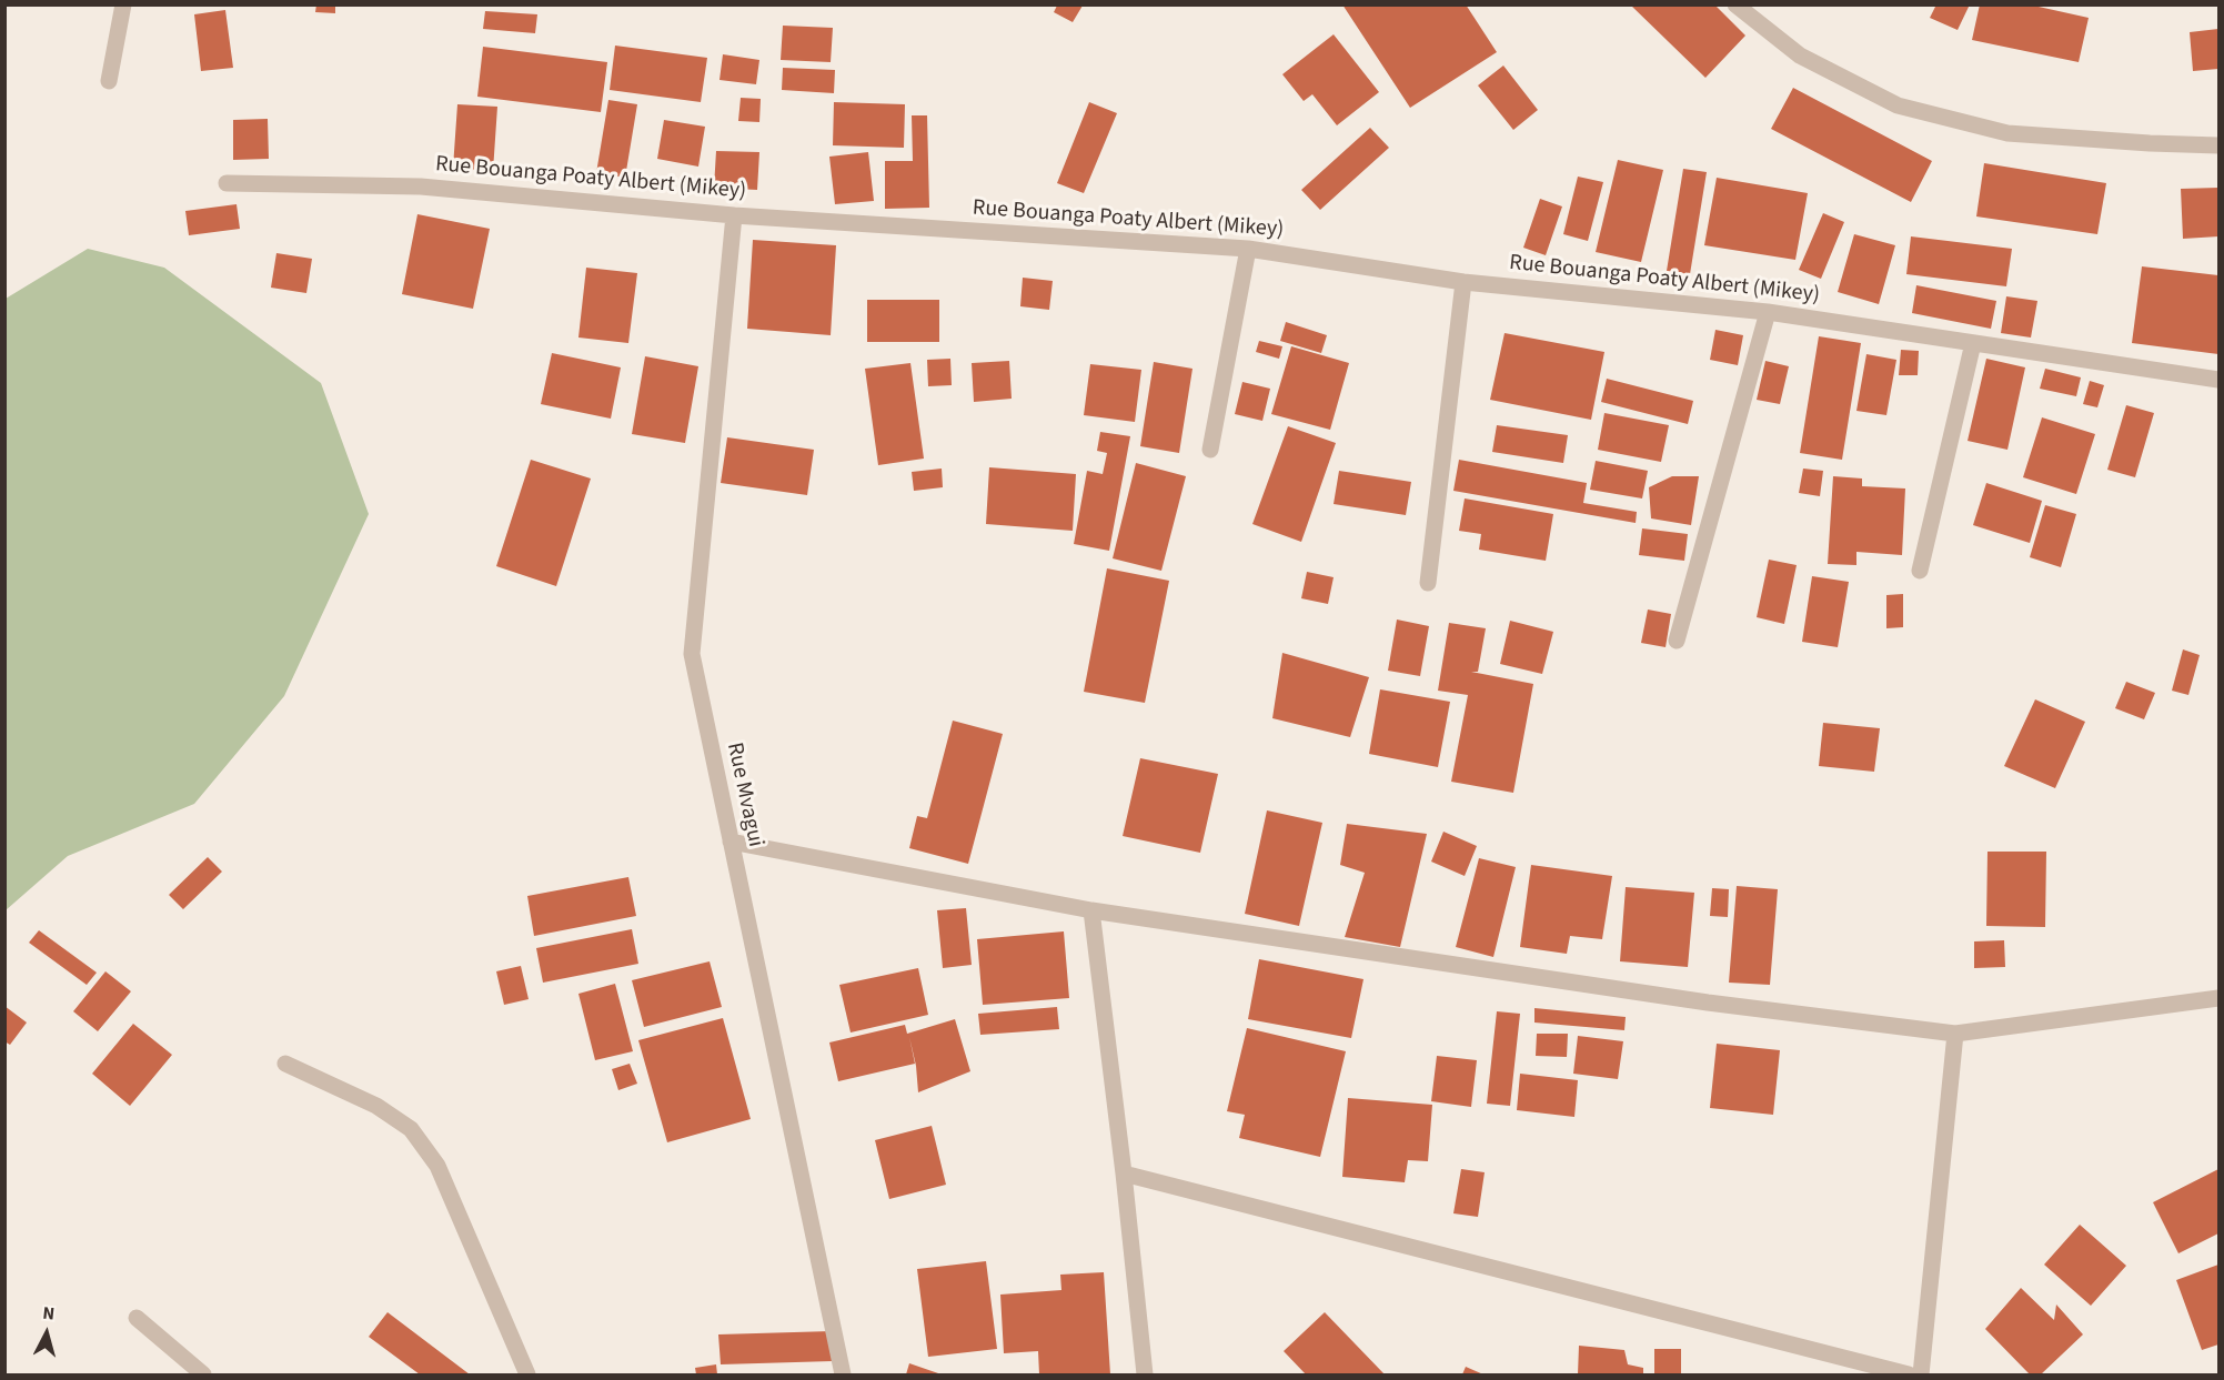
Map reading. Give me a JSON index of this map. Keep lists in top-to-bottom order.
{
  "streets": {
    "street": ["Rue Bouanga Poaty Albert (Mikey)", "Rue Mvagui"]
  },
  "crossings": [
    ["Rue Bouanga Poaty Albert (Mikey)", "Rue Mvagui"]
  ],
  "north": "top"
}
